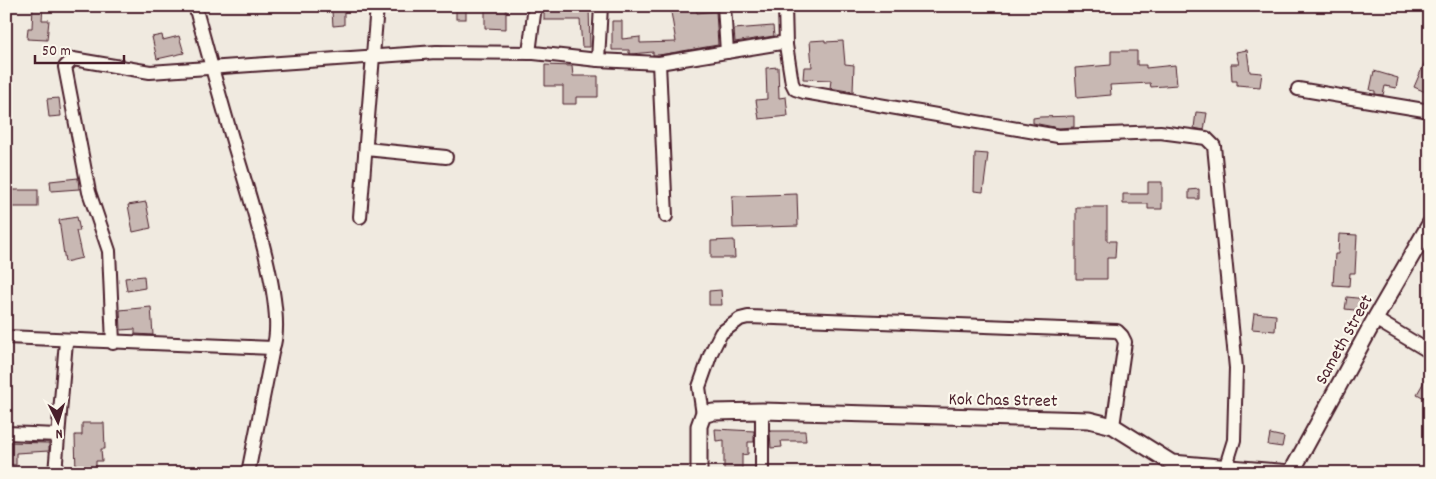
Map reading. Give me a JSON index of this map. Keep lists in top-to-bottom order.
{
  "streets": {
    "street": ["Sameth Street", "Kok Chas Street"]
  },
  "crossings": [
    ["Sameth Street", "Kok Chas Street"]
  ],
  "scale_bar": "50 m",
  "north": "bottom"
}
